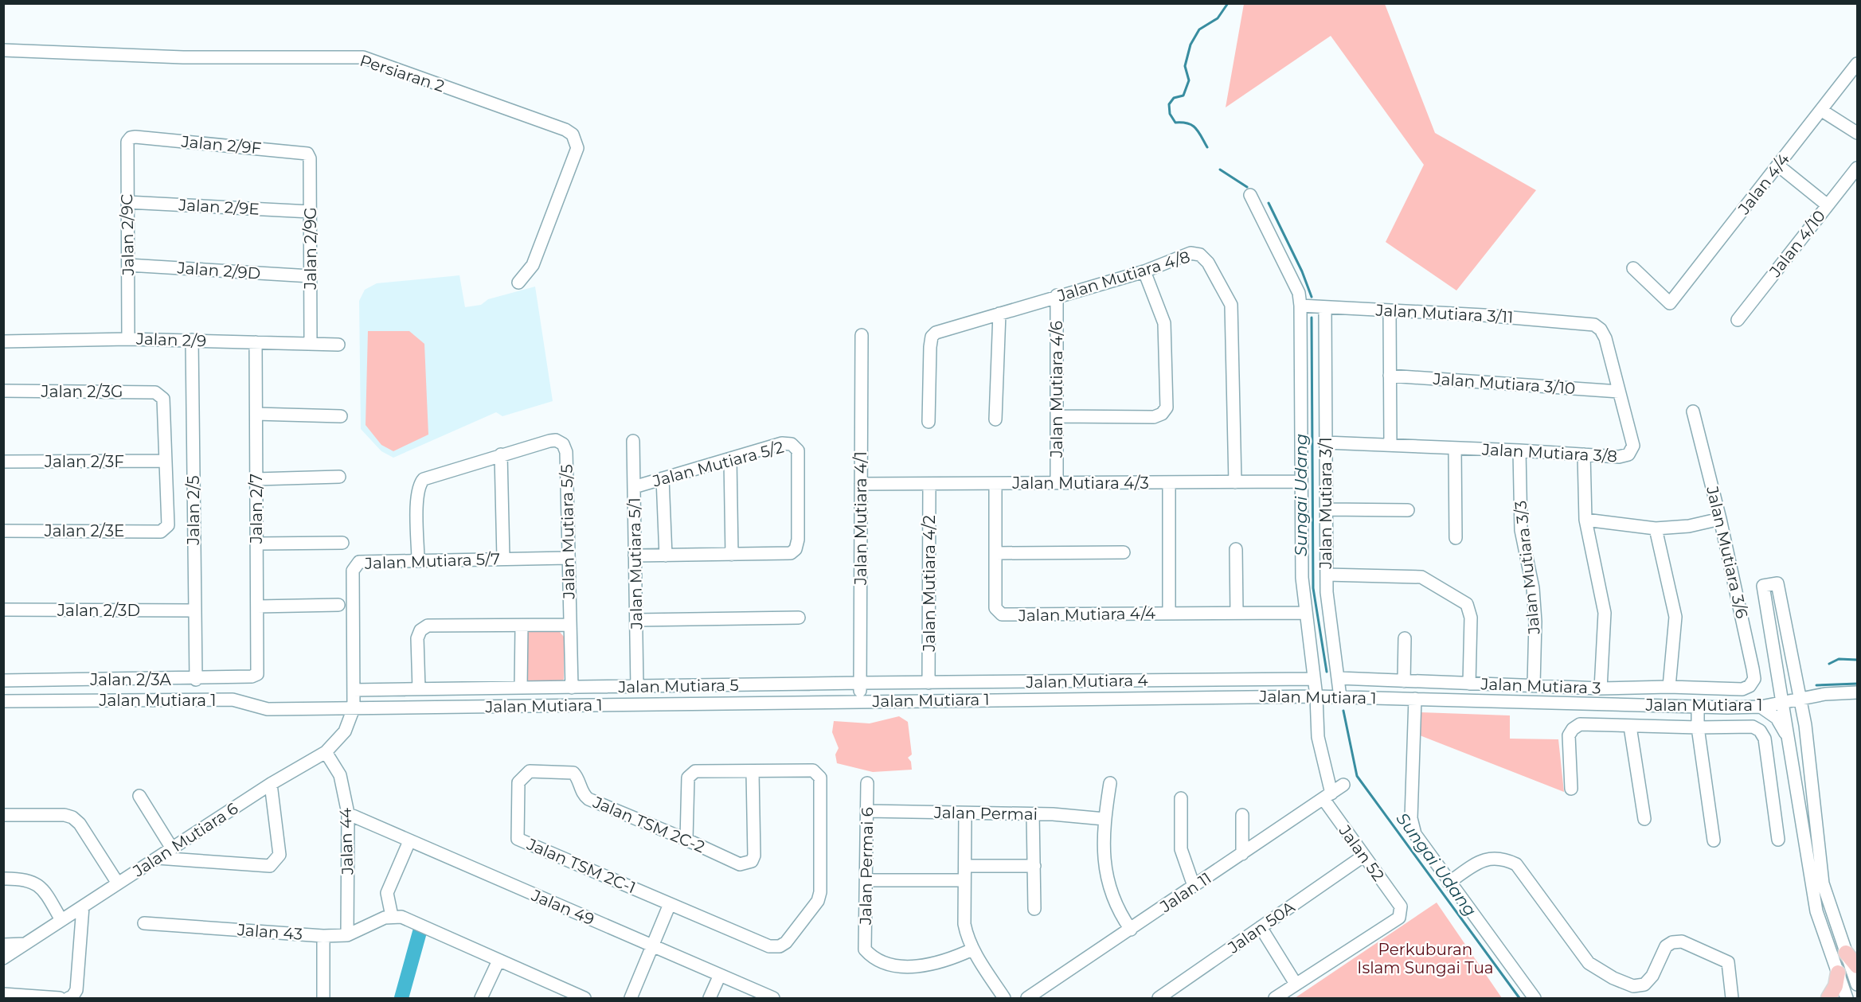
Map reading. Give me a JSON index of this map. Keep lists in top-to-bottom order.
{
  "streets": {
    "street": [
      "Persiaran 2",
      "Jalan 2/9F",
      "Jalan 4/4",
      "Jalan 2/9E",
      "Jalan 2/9C",
      "Jalan 4/10",
      "Jalan 2/9G",
      "Jalan 2/9D",
      "Jalan Mutiara 4/8",
      "Jalan Mutiara 3/11",
      "Jalan 2/9",
      "Jalan Mutiara 3/10",
      "Jalan Mutiara 4/6",
      "Jalan 2/3G",
      "Jalan Mutiara 3/8",
      "Jalan 2/3F",
      "Jalan Mutiara 5/2",
      "Jalan Mutiara 4/3",
      "Jalan Mutiara 3/1",
      "Jalan 2/7",
      "Jalan 2/5",
      "Jalan Mutiara 4/1",
      "Jalan 2/3E",
      "Jalan Mutiara 5/5",
      "Jalan Mutiara 3/6",
      "Jalan Mutiara 5/7",
      "Jalan Mutiara 5/1",
      "Jalan Mutiara 3/3",
      "Jalan Mutiara 4/2",
      "Jalan 2/3D",
      "Jalan Mutiara 4/4",
      "Jalan 2/3A",
      "Jalan Mutiara 4",
      "Jalan Mutiara 5",
      "Jalan Mutiara 3",
      "Jalan Mutiara 1",
      "Jalan Permai",
      "Jalan TSM 2C-2",
      "Jalan Mutiara 6",
      "Jalan 44",
      "Jalan 52",
      "Jalan TSM 2C-1",
      "Jalan Permai 6",
      "Jalan 11",
      "Jalan 49",
      "Jalan 50A",
      "Jalan 43"
    ]
  },
  "crossings": [
    ["Jalan 2/9F", "Jalan 2/9C"],
    ["Jalan 2/9F", "Jalan 2/9G"],
    ["Jalan 2/9E", "Jalan 2/9C"],
    ["Jalan 2/9E", "Jalan 2/9G"],
    ["Jalan 2/9C", "Jalan 2/9D"],
    ["Jalan 2/9C", "Jalan 2/9"],
    ["Jalan 2/9G", "Jalan 2/9D"],
    ["Jalan 2/9G", "Jalan 2/9"],
    ["Jalan Mutiara 4/8", "Jalan Mutiara 4/6"],
    ["Jalan Mutiara 4/8", "Jalan Mutiara 4/3"],
    ["Jalan Mutiara 3/11", "Jalan Mutiara 3/8"],
    ["Jalan Mutiara 3/11", "Jalan Mutiara 3/1"],
    ["Jalan 2/9", "Jalan 2/7"],
    ["Jalan 2/9", "Jalan 2/5"],
    ["Jalan Mutiara 3/10", "Jalan Mutiara 3/8"],
    ["Jalan Mutiara 4/6", "Jalan Mutiara 4/3"],
    ["Jalan 2/3G", "Jalan 2/3F"],
    ["Jalan 2/3G", "Jalan 2/3E"],
    ["Jalan Mutiara 3/8", "Jalan Mutiara 3/1"],
    ["Jalan Mutiara 3/8", "Jalan Mutiara 3/3"],
    ["Jalan 2/3F", "Jalan 2/3E"],
    ["Jalan Mutiara 5/2", "Jalan Mutiara 5/1"],
    ["Jalan Mutiara 4/3", "Jalan Mutiara 4/1"],
    ["Jalan Mutiara 4/3", "Jalan Mutiara 4/2"],
    ["Jalan Mutiara 4/3", "Jalan Mutiara 4/4"],
    ["Jalan Mutiara 3/1", "Jalan Mutiara 3"],
    ["Jalan Mutiara 3/1", "Jalan Mutiara 1"],
    ["Jalan 2/7", "Jalan 2/3A"],
    ["Jalan 2/5", "Jalan 2/3D"],
    ["Jalan 2/5", "Jalan 2/3A"],
    ["Jalan Mutiara 4/1", "Jalan Mutiara 4"],
    ["Jalan Mutiara 4/1", "Jalan Mutiara 5"],
    ["Jalan Mutiara 4/1", "Jalan Mutiara 1"],
    ["Jalan Mutiara 5/5", "Jalan Mutiara 5/7"],
    ["Jalan Mutiara 5/5", "Jalan Mutiara 5"],
    ["Jalan Mutiara 3/6", "Jalan Mutiara 3"],
    ["Jalan Mutiara 5/7", "Jalan Mutiara 5"],
    ["Jalan Mutiara 5/7", "Jalan Mutiara 1"],
    ["Jalan Mutiara 5/7", "Jalan Mutiara 6"],
    ["Jalan Mutiara 5/1", "Jalan Mutiara 5"],
    ["Jalan Mutiara 3/3", "Jalan Mutiara 3"],
    ["Jalan Mutiara 4/2", "Jalan Mutiara 4"],
    ["Jalan Mutiara 4", "Jalan Mutiara 5"],
    ["Jalan Mutiara 1", "Jalan Mutiara 6"],
    ["Jalan Permai", "Jalan Permai 6"],
    ["Jalan TSM 2C-2", "Jalan TSM 2C-1"],
    ["Jalan Mutiara 6", "Jalan 44"],
    ["Jalan 44", "Jalan 43"],
    ["Jalan 52", "Jalan 11"],
    ["Jalan 52", "Jalan 50A"]
  ],
  "water": ["Sungai Udang"],
  "parks": ["Perkuburan Islam Sungai Tua"]
}
